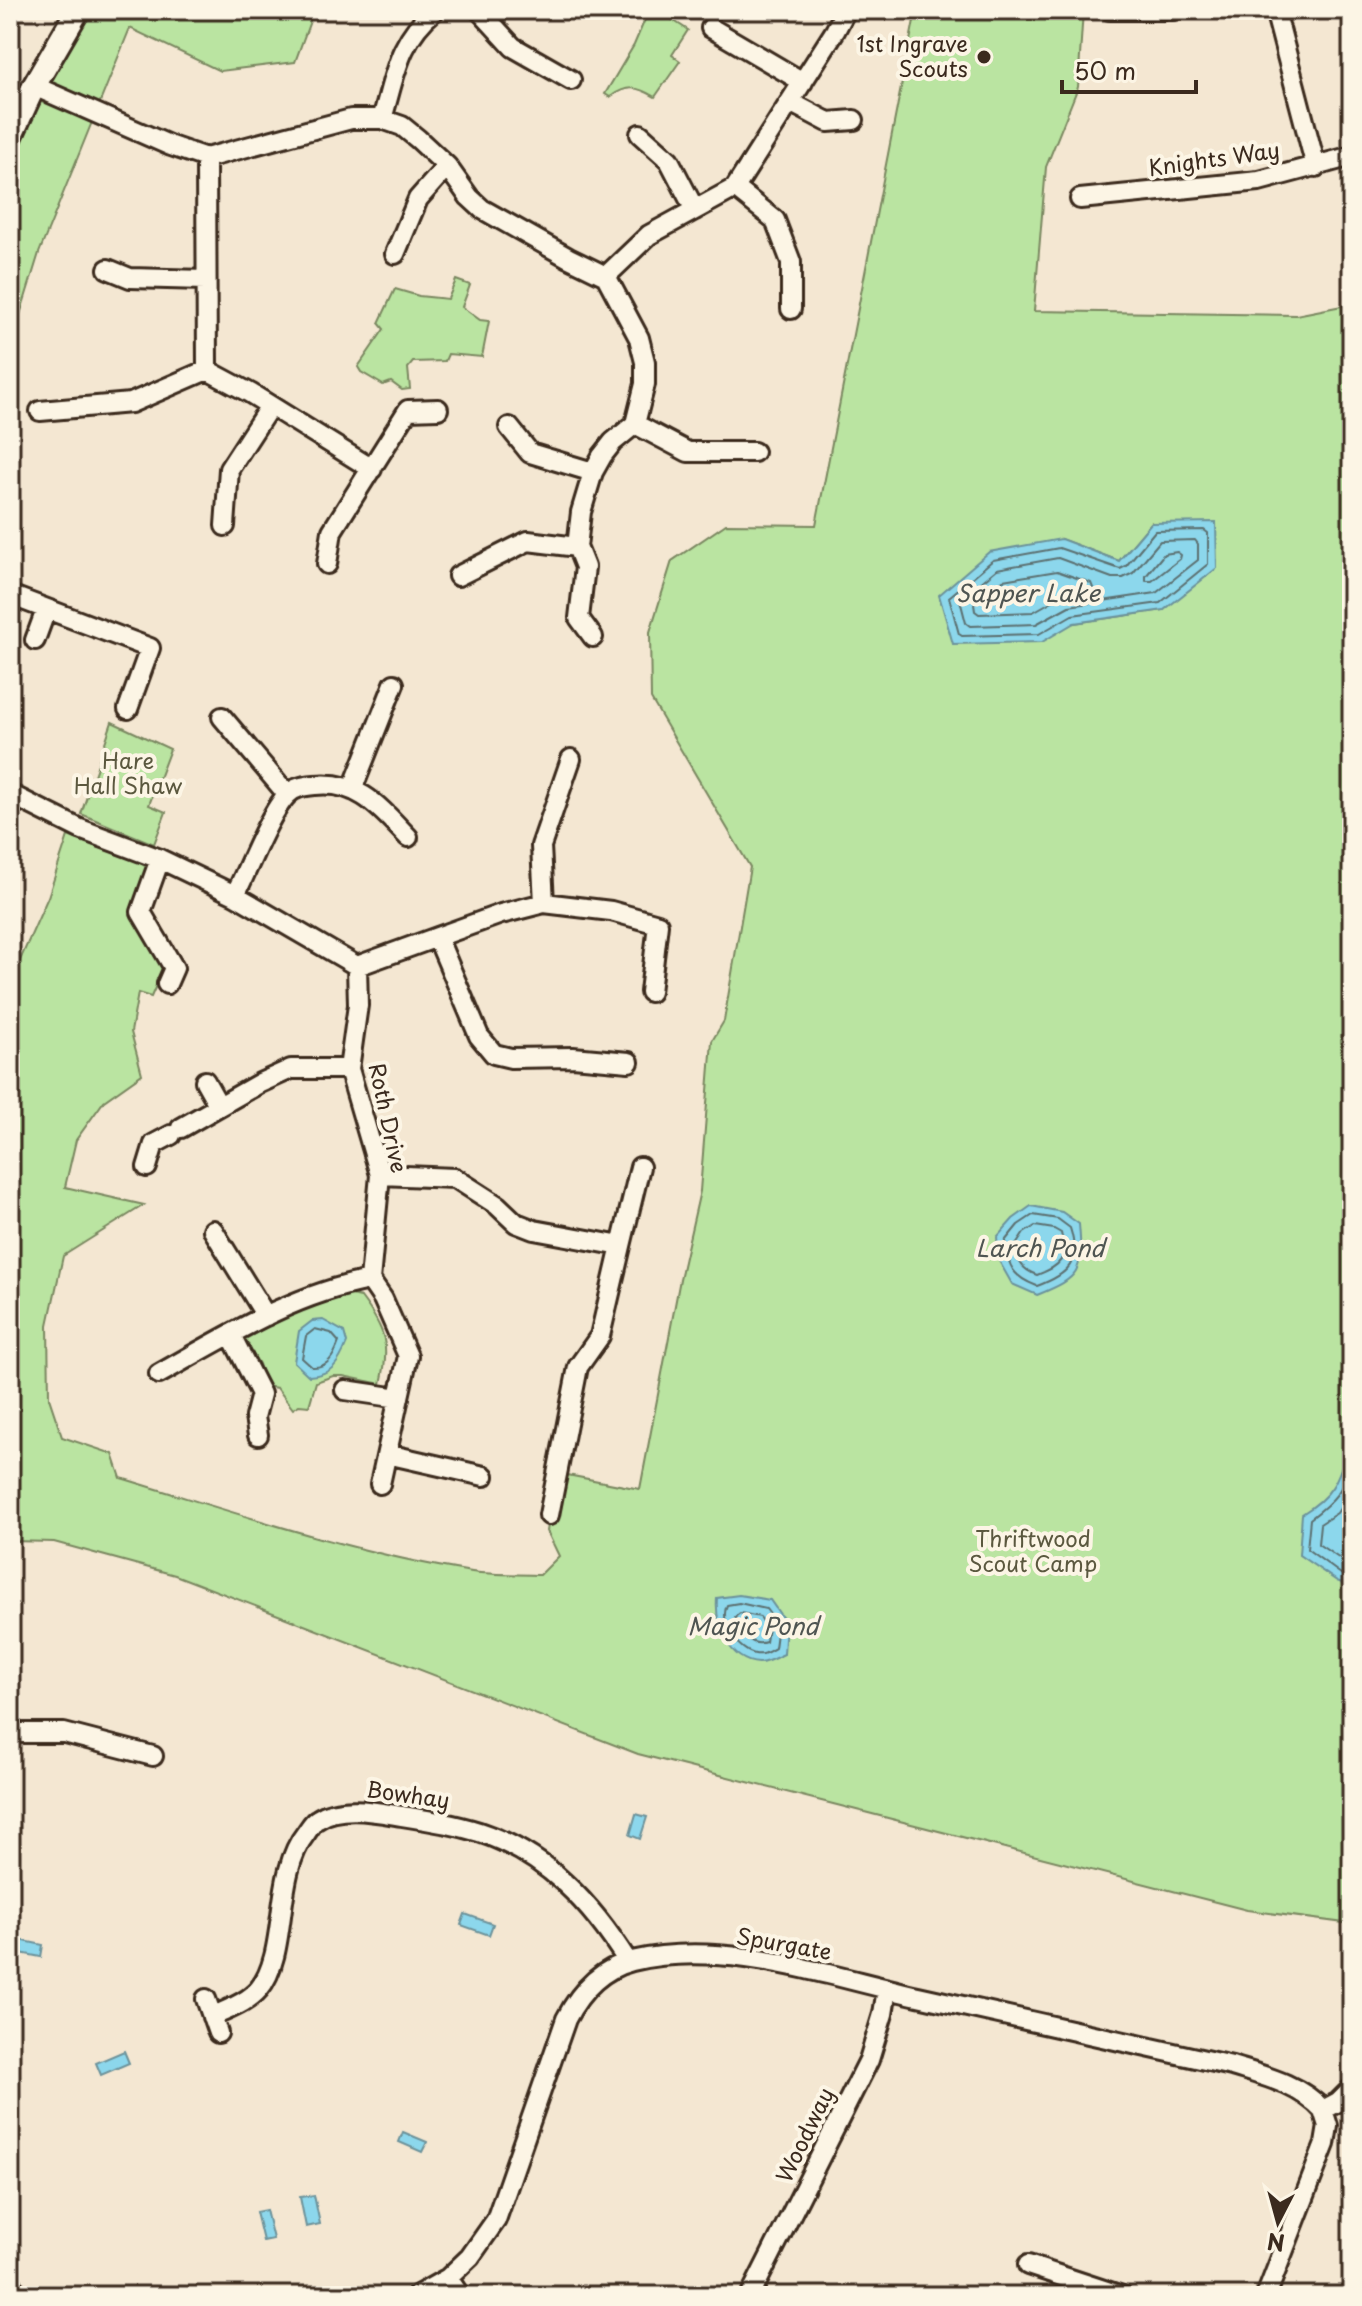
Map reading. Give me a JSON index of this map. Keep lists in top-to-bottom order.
{
  "streets": {
    "street": [
      "Knights Way",
      "Roth Drive",
      "Bowhay",
      "Spurgate",
      "Woodway"
    ]
  },
  "crossings": [
    ["Bowhay", "Spurgate"],
    ["Spurgate", "Woodway"]
  ],
  "water": ["Sapper Lake", "Larch Pond", "Magic Pond"],
  "parks": ["Hare Hall Shaw", "Thriftwood Scout Camp"],
  "places": ["1st Ingrave Scouts"],
  "scale_bar": "50 m",
  "north": "bottom"
}
